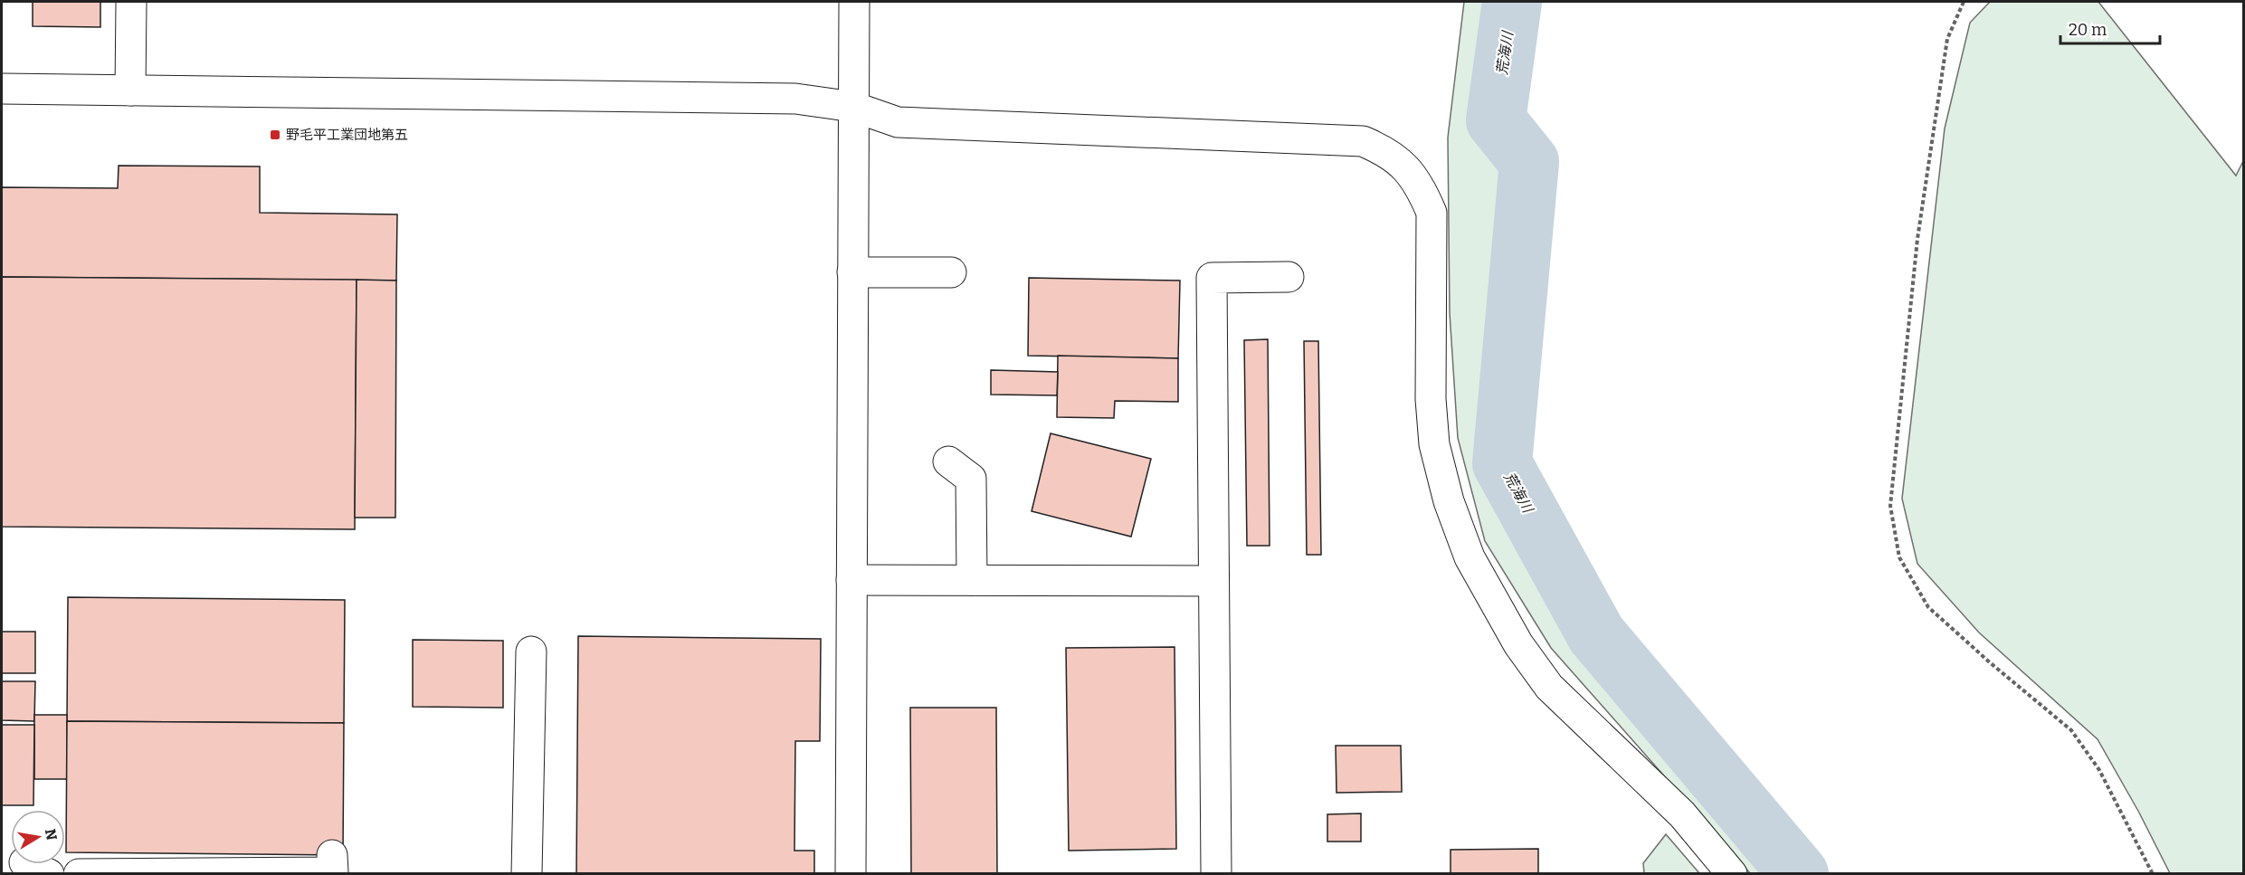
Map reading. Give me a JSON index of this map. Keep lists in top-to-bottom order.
{
  "water": ["荒海川"],
  "places": {
    "transit": ["野毛平工業団地第五"]
  },
  "scale_bar": "20 m",
  "north": "right"
}
